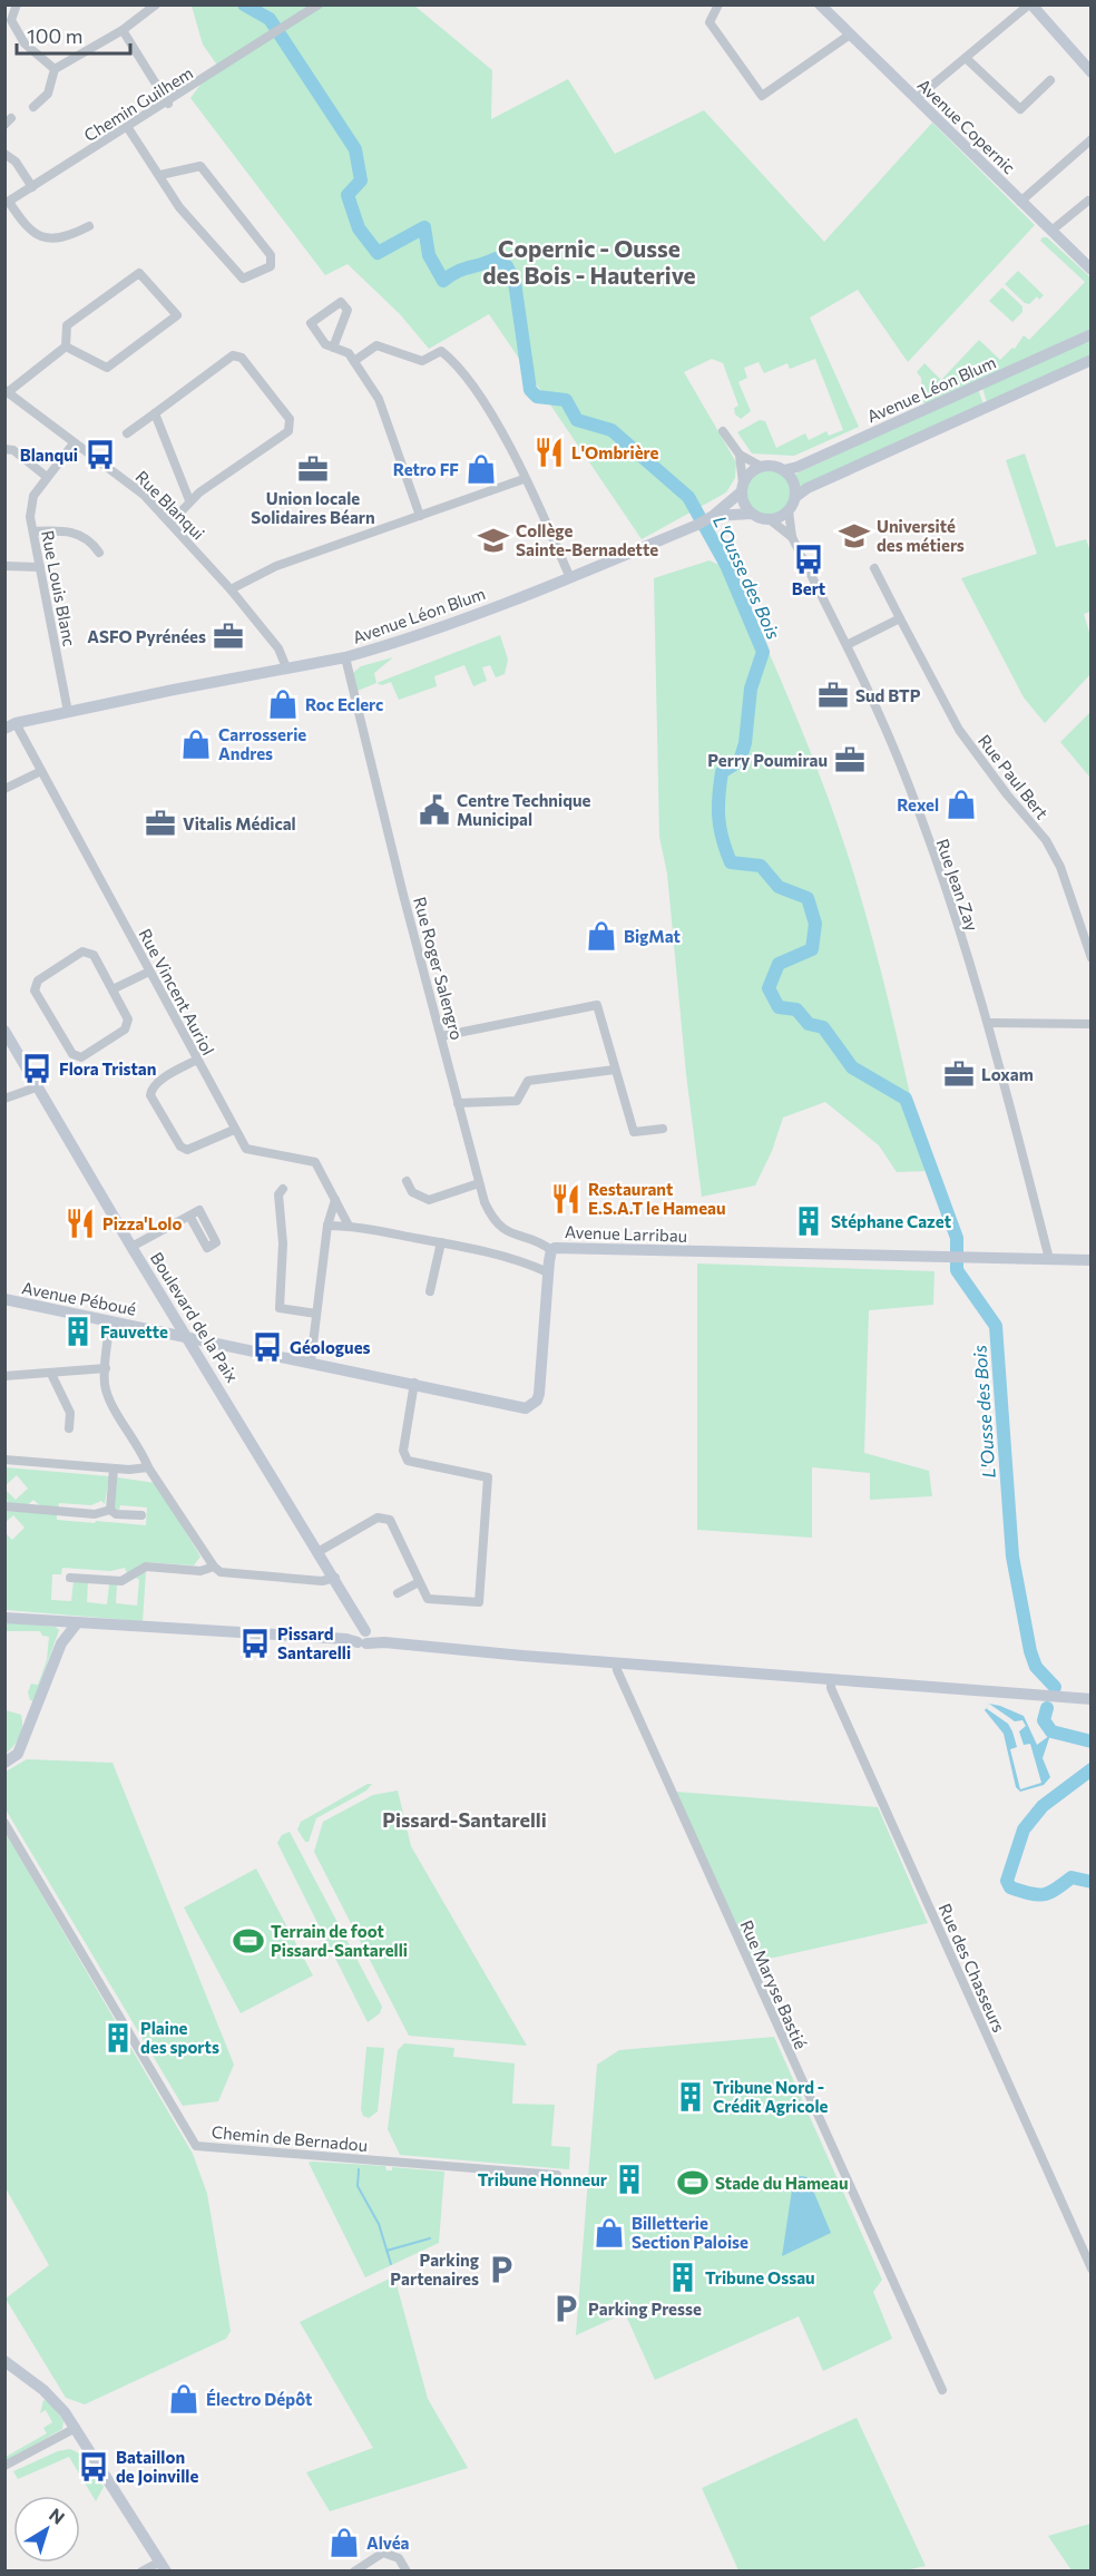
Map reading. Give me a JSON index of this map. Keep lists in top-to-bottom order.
{
  "streets": {
    "street": [
      "Chemin Guilhem",
      "Avenue Copernic",
      "Avenue Léon Blum",
      "Rue Blanqui",
      "Rue Louis Blanc",
      "Rue Paul Bert",
      "Rue Jean Zay",
      "Rue Roger Salengro",
      "Rue Vincent Auriol",
      "Avenue Larribau",
      "Avenue Péboué",
      "Boulevard de la Paix",
      "Rue des Chasseurs",
      "Rue Maryse Bastié",
      "Chemin de Bernadou"
    ]
  },
  "crossings": [
    ["Avenue Léon Blum", "Rue Blanqui"],
    ["Avenue Léon Blum", "Rue Louis Blanc"],
    ["Avenue Léon Blum", "Rue Jean Zay"],
    ["Avenue Léon Blum", "Rue Roger Salengro"],
    ["Avenue Léon Blum", "Rue Vincent Auriol"],
    ["Rue Blanqui", "Rue Louis Blanc"],
    ["Rue Jean Zay", "Avenue Larribau"],
    ["Rue Roger Salengro", "Avenue Larribau"],
    ["Avenue Larribau", "Avenue Péboué"],
    ["Avenue Larribau", "Boulevard de la Paix"],
    ["Avenue Péboué", "Boulevard de la Paix"]
  ],
  "districts": ["Copernic - Ousse des Bois - Hauterive", "Pissard-Santarelli"],
  "water": ["L'Ousse des Bois"],
  "places": {
    "restaurant": ["L'Ombrière", "Restaurant E.S.A.T le Hameau", "Pizza'Lolo"],
    "bus stop": [
      "Blanqui",
      "Bert",
      "Flora Tristan",
      "Géologues",
      "Pissard Santarelli",
      "Bataillon de Joinville"
    ],
    "office": [
      "Union locale Solidaires Béarn",
      "ASFO Pyrénées",
      "Sud BTP",
      "Perry Poumirau",
      "Vitalis Médical",
      "Loxam"
    ],
    "shop": [
      "Retro FF",
      "Roc Eclerc",
      "Carrosserie Andres",
      "Rexel",
      "BigMat",
      "Billetterie Section Paloise",
      "Électro Dépôt",
      "Alvéa"
    ],
    "school or university": ["Université des métiers", "Collège Sainte-Bernadette"],
    "public building": ["Centre Technique Municipal"],
    "building": [
      "Stéphane Cazet",
      "Fauvette",
      "Plaine des sports",
      "Tribune Nord - Crédit Agricole",
      "Tribune Honneur",
      "Tribune Ossau"
    ],
    "sports": ["Terrain de foot Pissard-Santarelli", "Stade du Hameau"],
    "parking": ["Parking Partenaires", "Parking Presse"]
  },
  "scale_bar": "100 m",
  "north": "top right"
}
